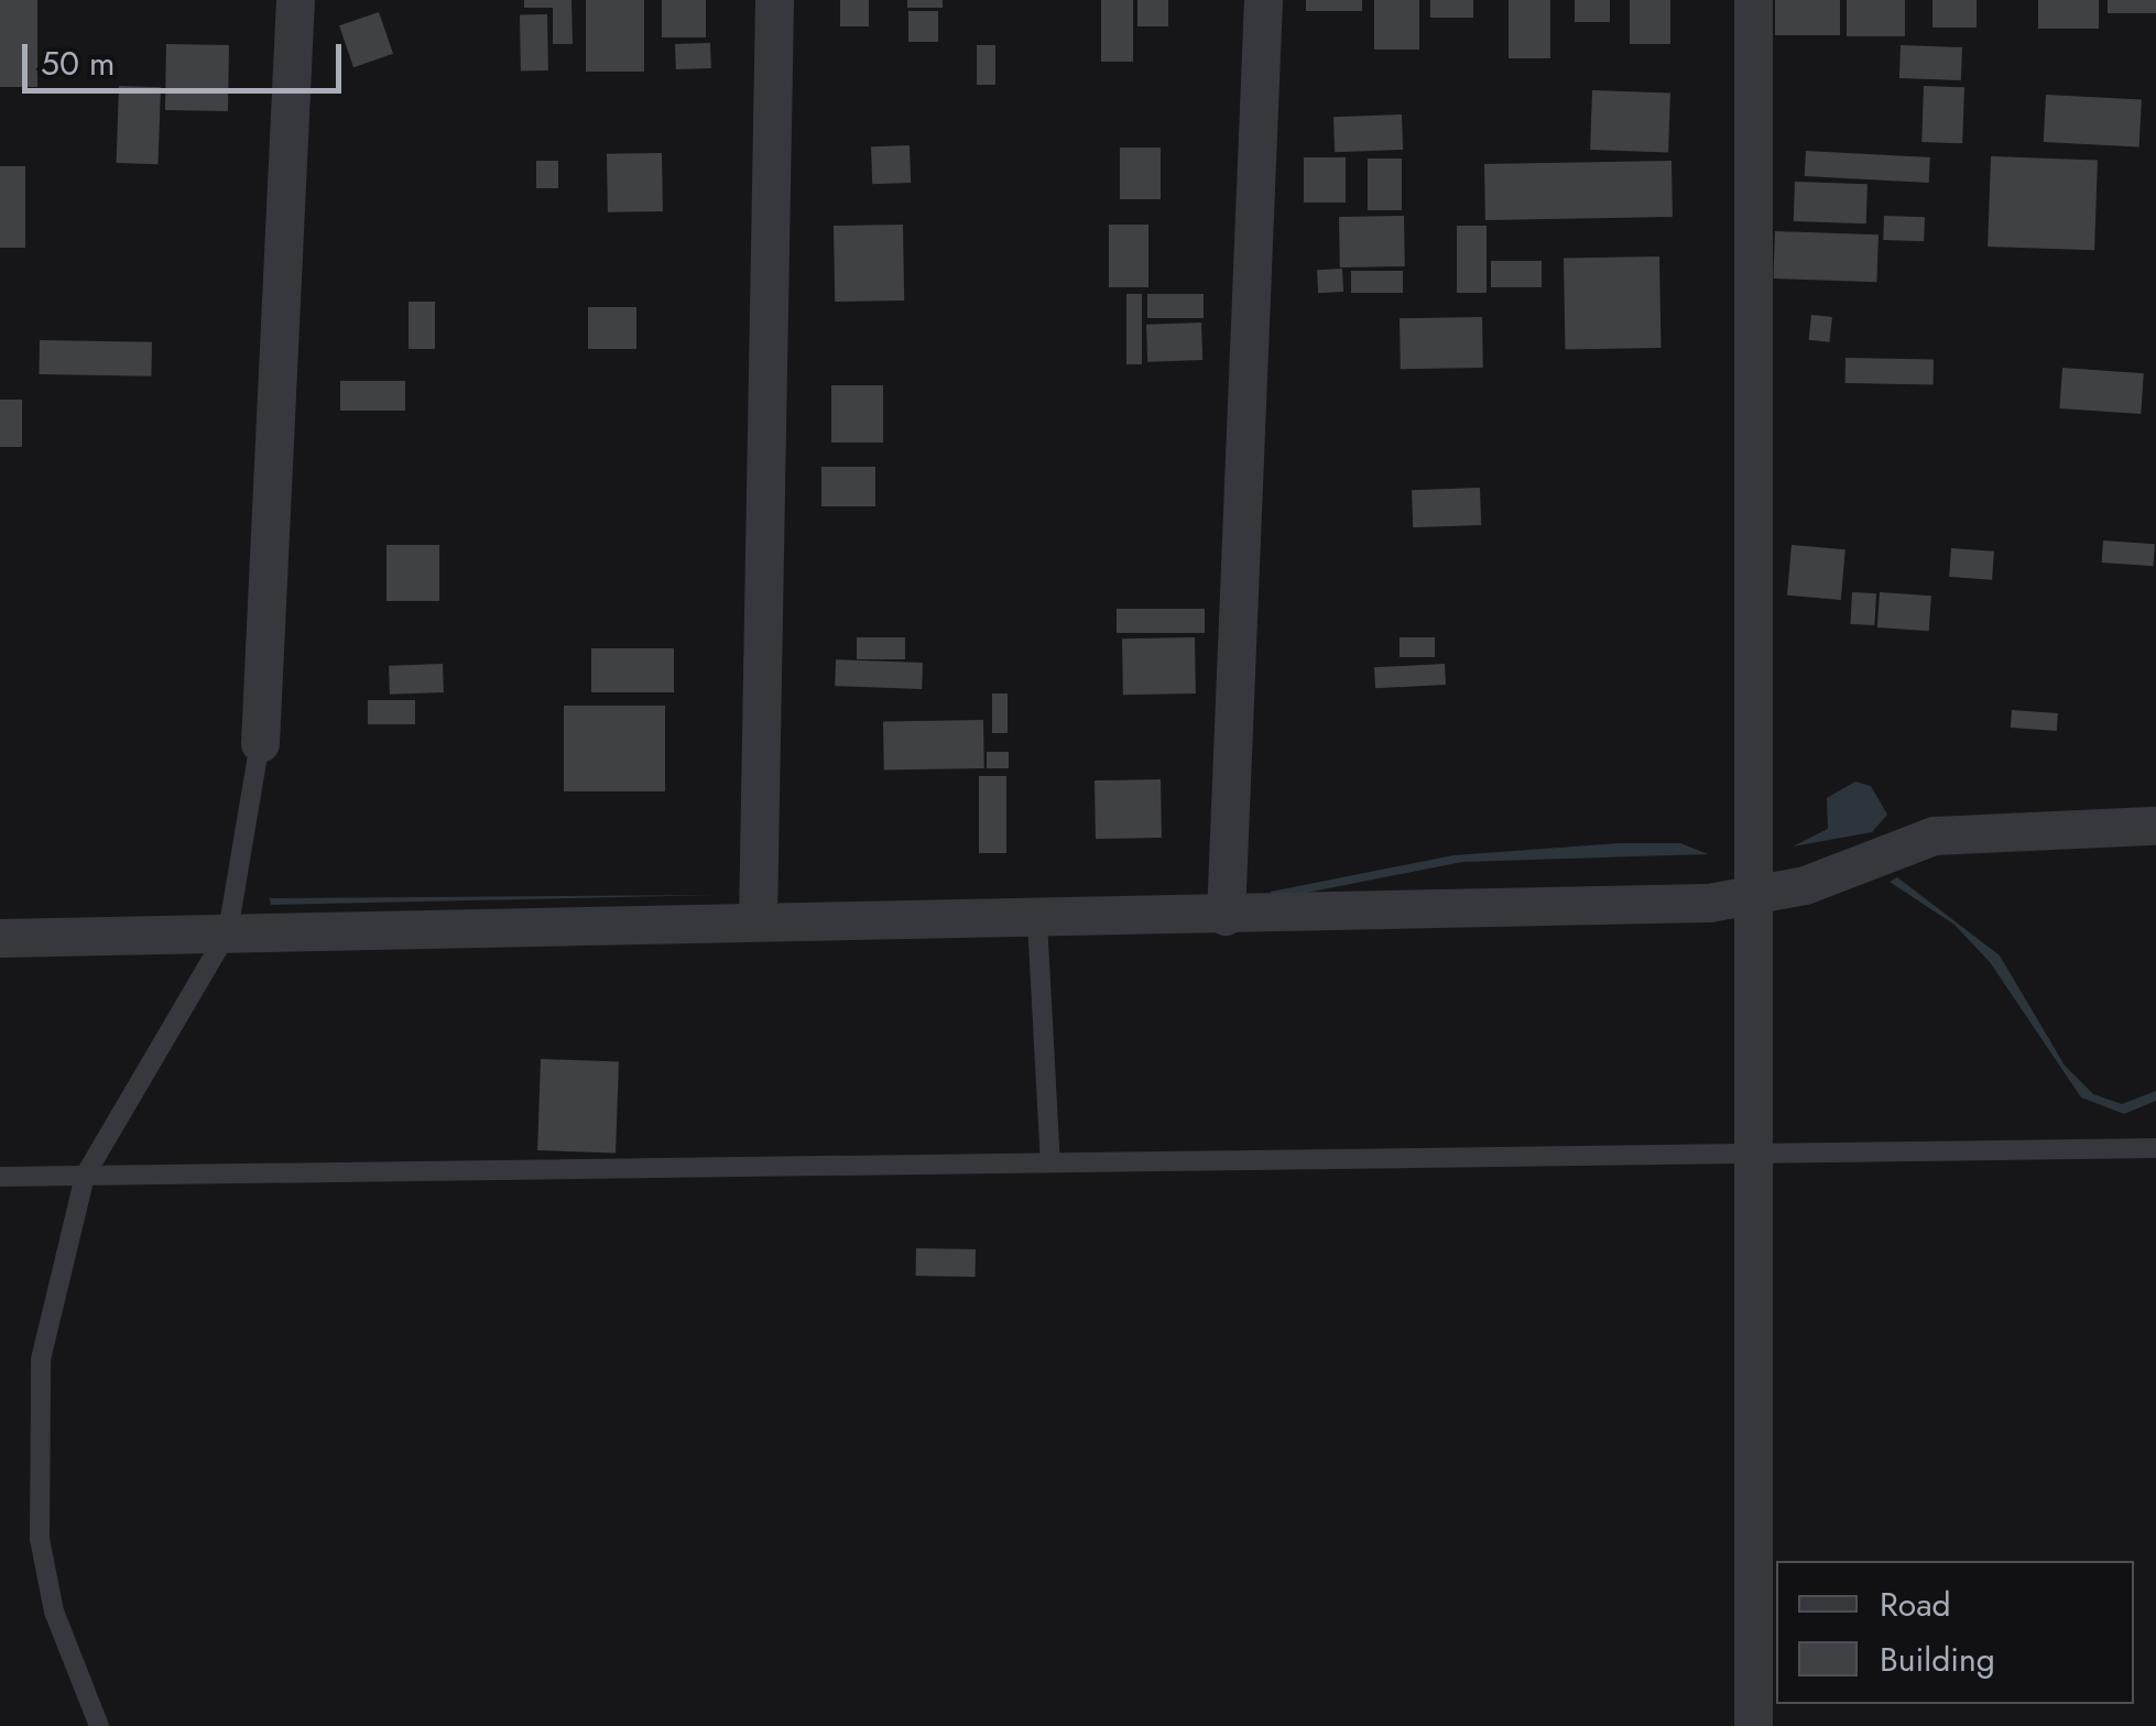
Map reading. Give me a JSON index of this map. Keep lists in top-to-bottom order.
{
  "legend": ["Road", "Building"],
  "scale_bar": "50 m"
}
